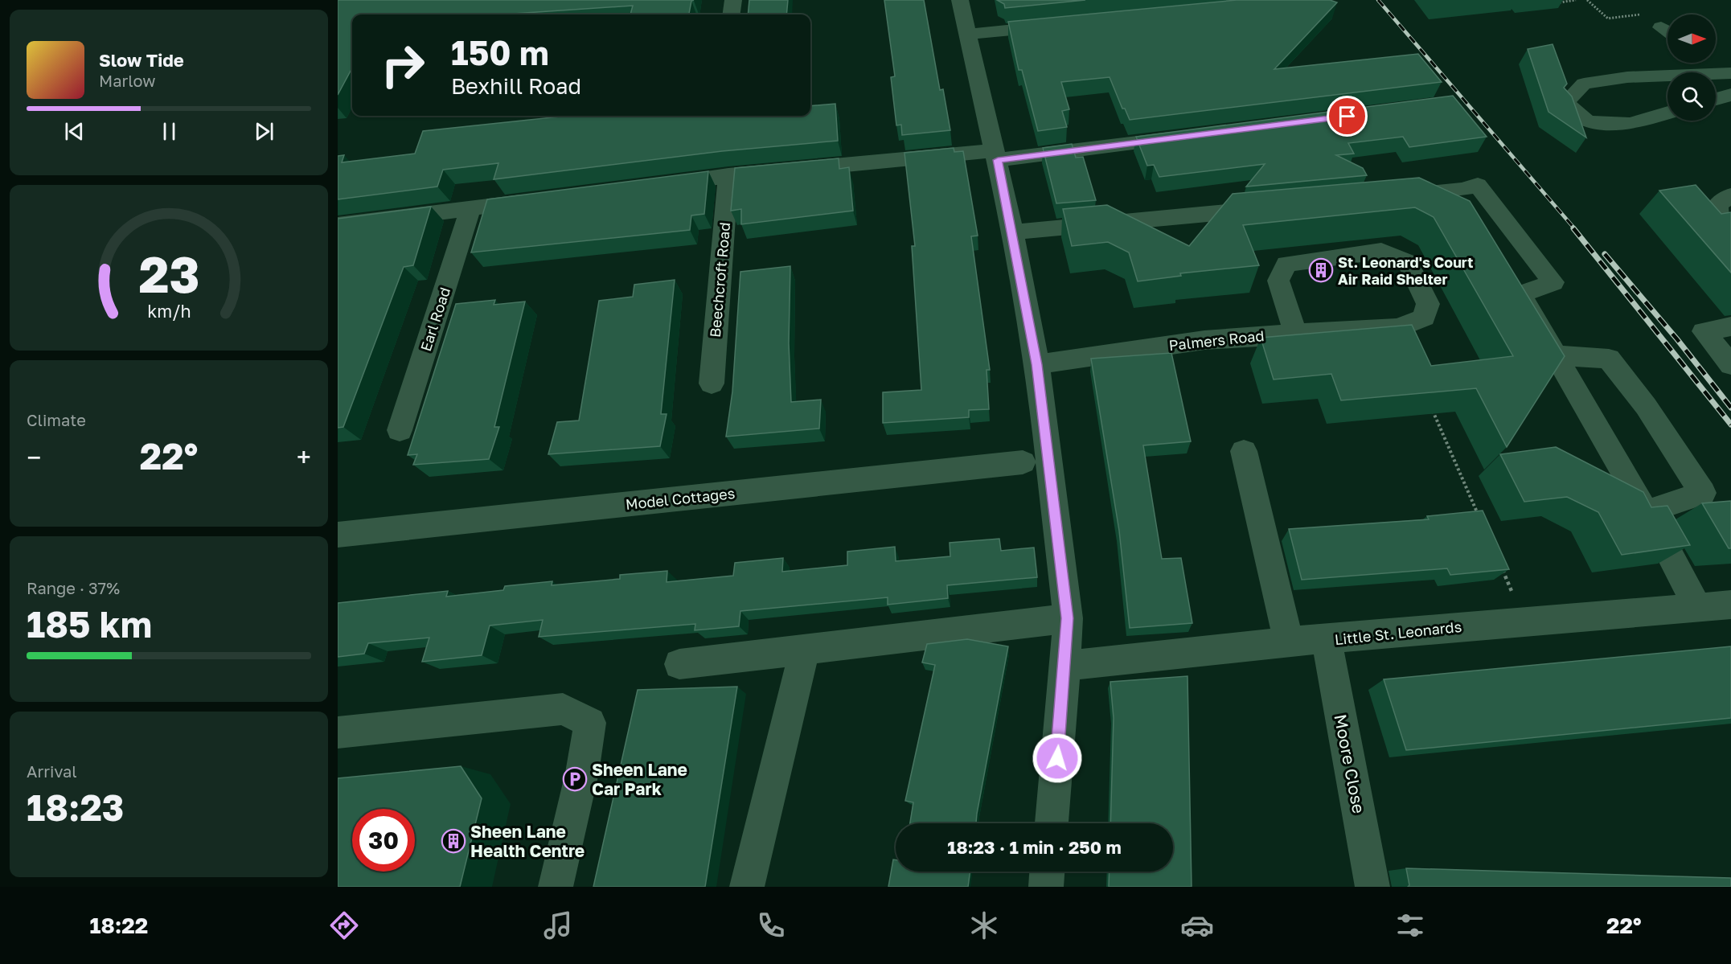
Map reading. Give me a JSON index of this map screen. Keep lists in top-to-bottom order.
{
  "streets": {
    "street": [
      "Beechcroft Road",
      "Earl Road",
      "Palmers Road",
      "Model Cottages",
      "Little St. Leonards",
      "Moore Close"
    ]
  },
  "crossings": [
    ["Little St. Leonards", "Moore Close"]
  ],
  "places": {
    "building": ["St. Leonard's Court Air Raid Shelter", "Sheen Lane Health Centre"],
    "parking": ["Sheen Lane Car Park"]
  },
  "north": "right",
  "page": {
    "turn": ["150 m", "Bexhill Road"],
    "song": ["Slow Tide", "Marlow"],
    "tile": [
      "Climate",
      ["Range · 37%", "185 km"],
      ["Arrival", "18:23"]
    ],
    "heat": ["−", "22°", "+"],
    "limit": "30",
    "trip": "18:23 · 1 min · 250 m",
    "tabs": ["18:22", "22°"],
    "gauge": ["23", "km/h"]
  }
}
